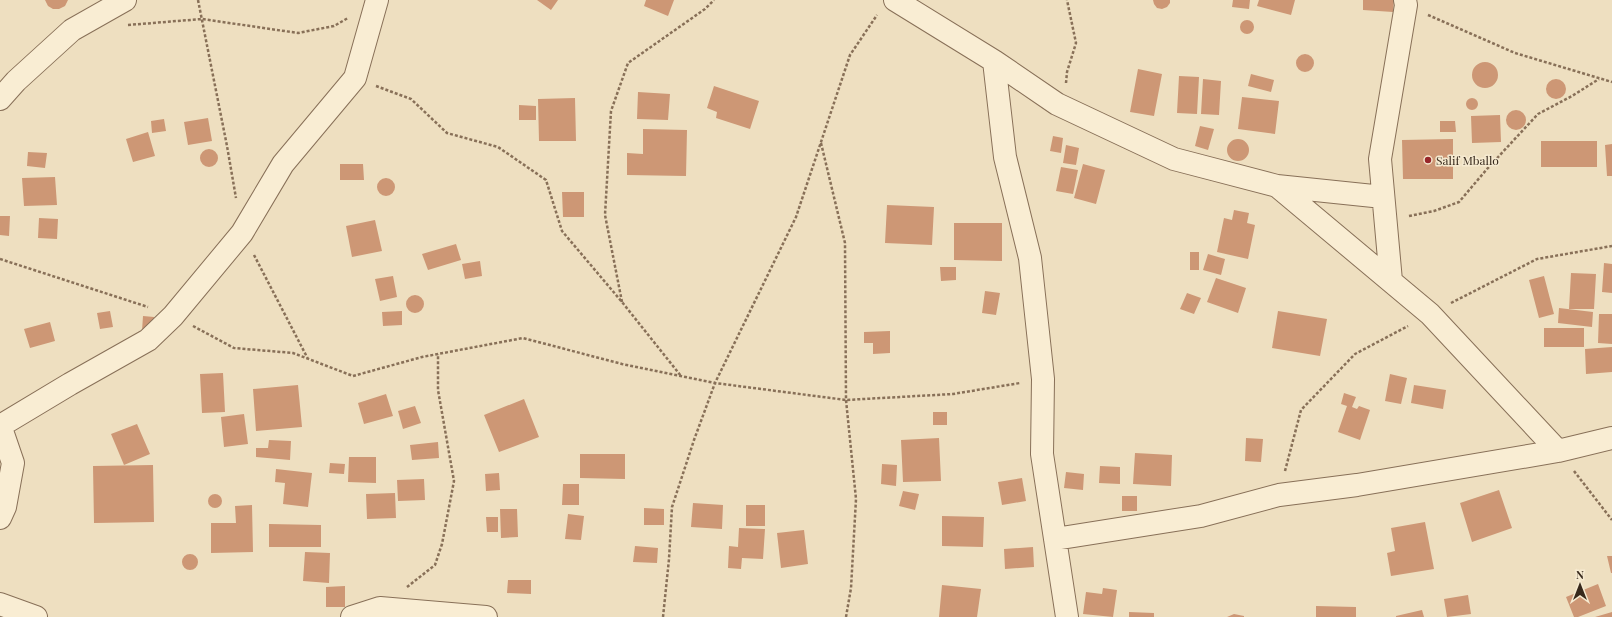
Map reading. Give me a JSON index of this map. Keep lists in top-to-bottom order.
{
  "places": ["Salif Mballo"],
  "north": "top"
}
